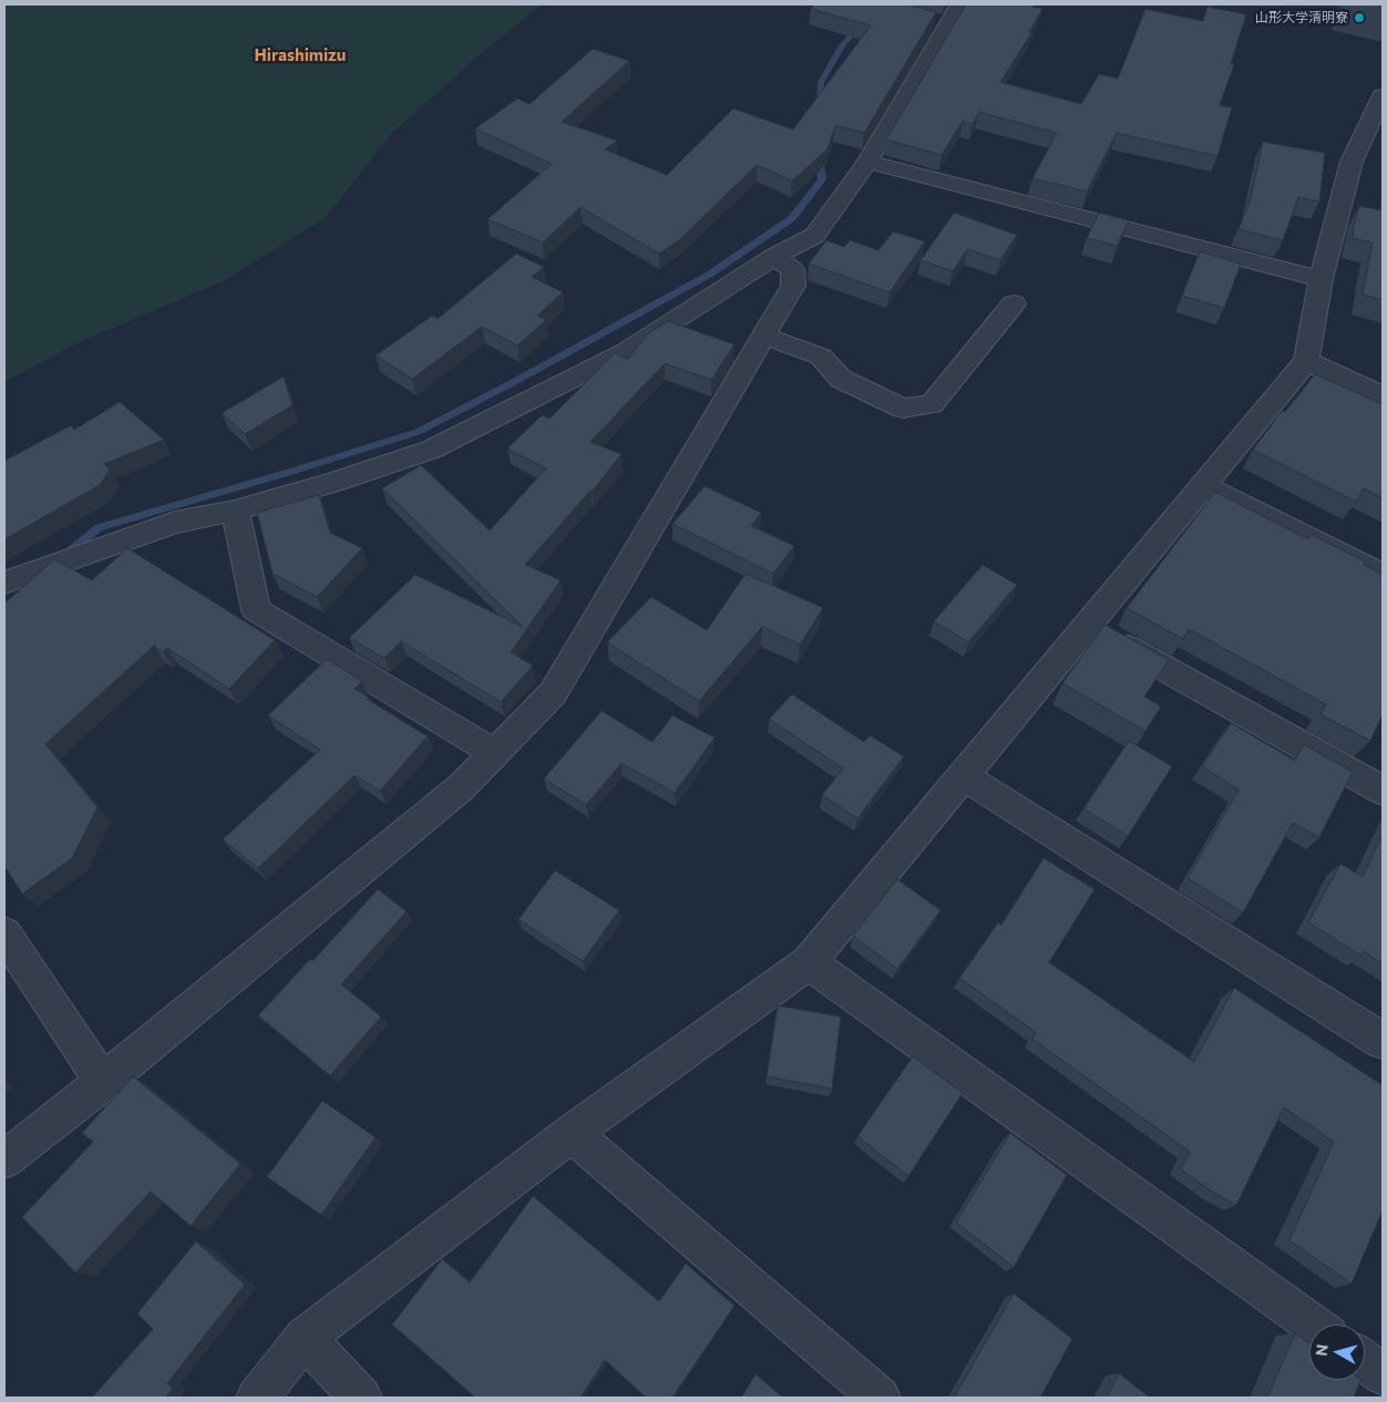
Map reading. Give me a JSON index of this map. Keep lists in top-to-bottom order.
{
  "districts": ["Hirashimizu"],
  "places": ["山形大学清明寮"],
  "north": "left"
}
